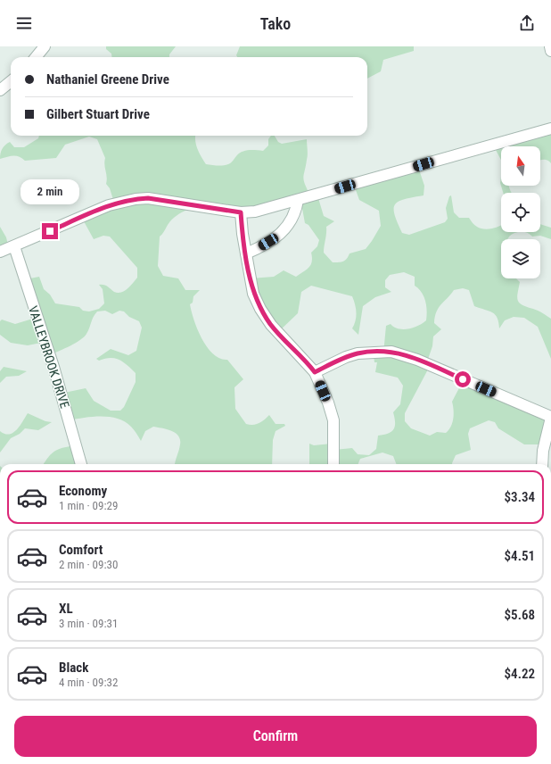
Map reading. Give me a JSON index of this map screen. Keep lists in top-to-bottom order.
{
  "streets": {
    "street": ["VALLEYBROOK DRIVE"]
  },
  "north": "top",
  "page": {
    "header": "Tako",
    "banner": ["Nathaniel Greene Drive", "Gilbert Stuart Drive"],
    "bubble": "2 min",
    "list": [
      {
        "name": "Economy",
        "note": "1 min · 09:29",
        "value": "$3.34"
      },
      {
        "name": "Comfort",
        "note": "2 min · 09:30",
        "value": "$4.51"
      },
      {
        "name": "XL",
        "note": "3 min · 09:31",
        "value": "$5.68"
      },
      {
        "name": "Black",
        "note": "4 min · 09:32",
        "value": "$4.22"
      }
    ],
    "buttons": "Confirm"
  }
}
